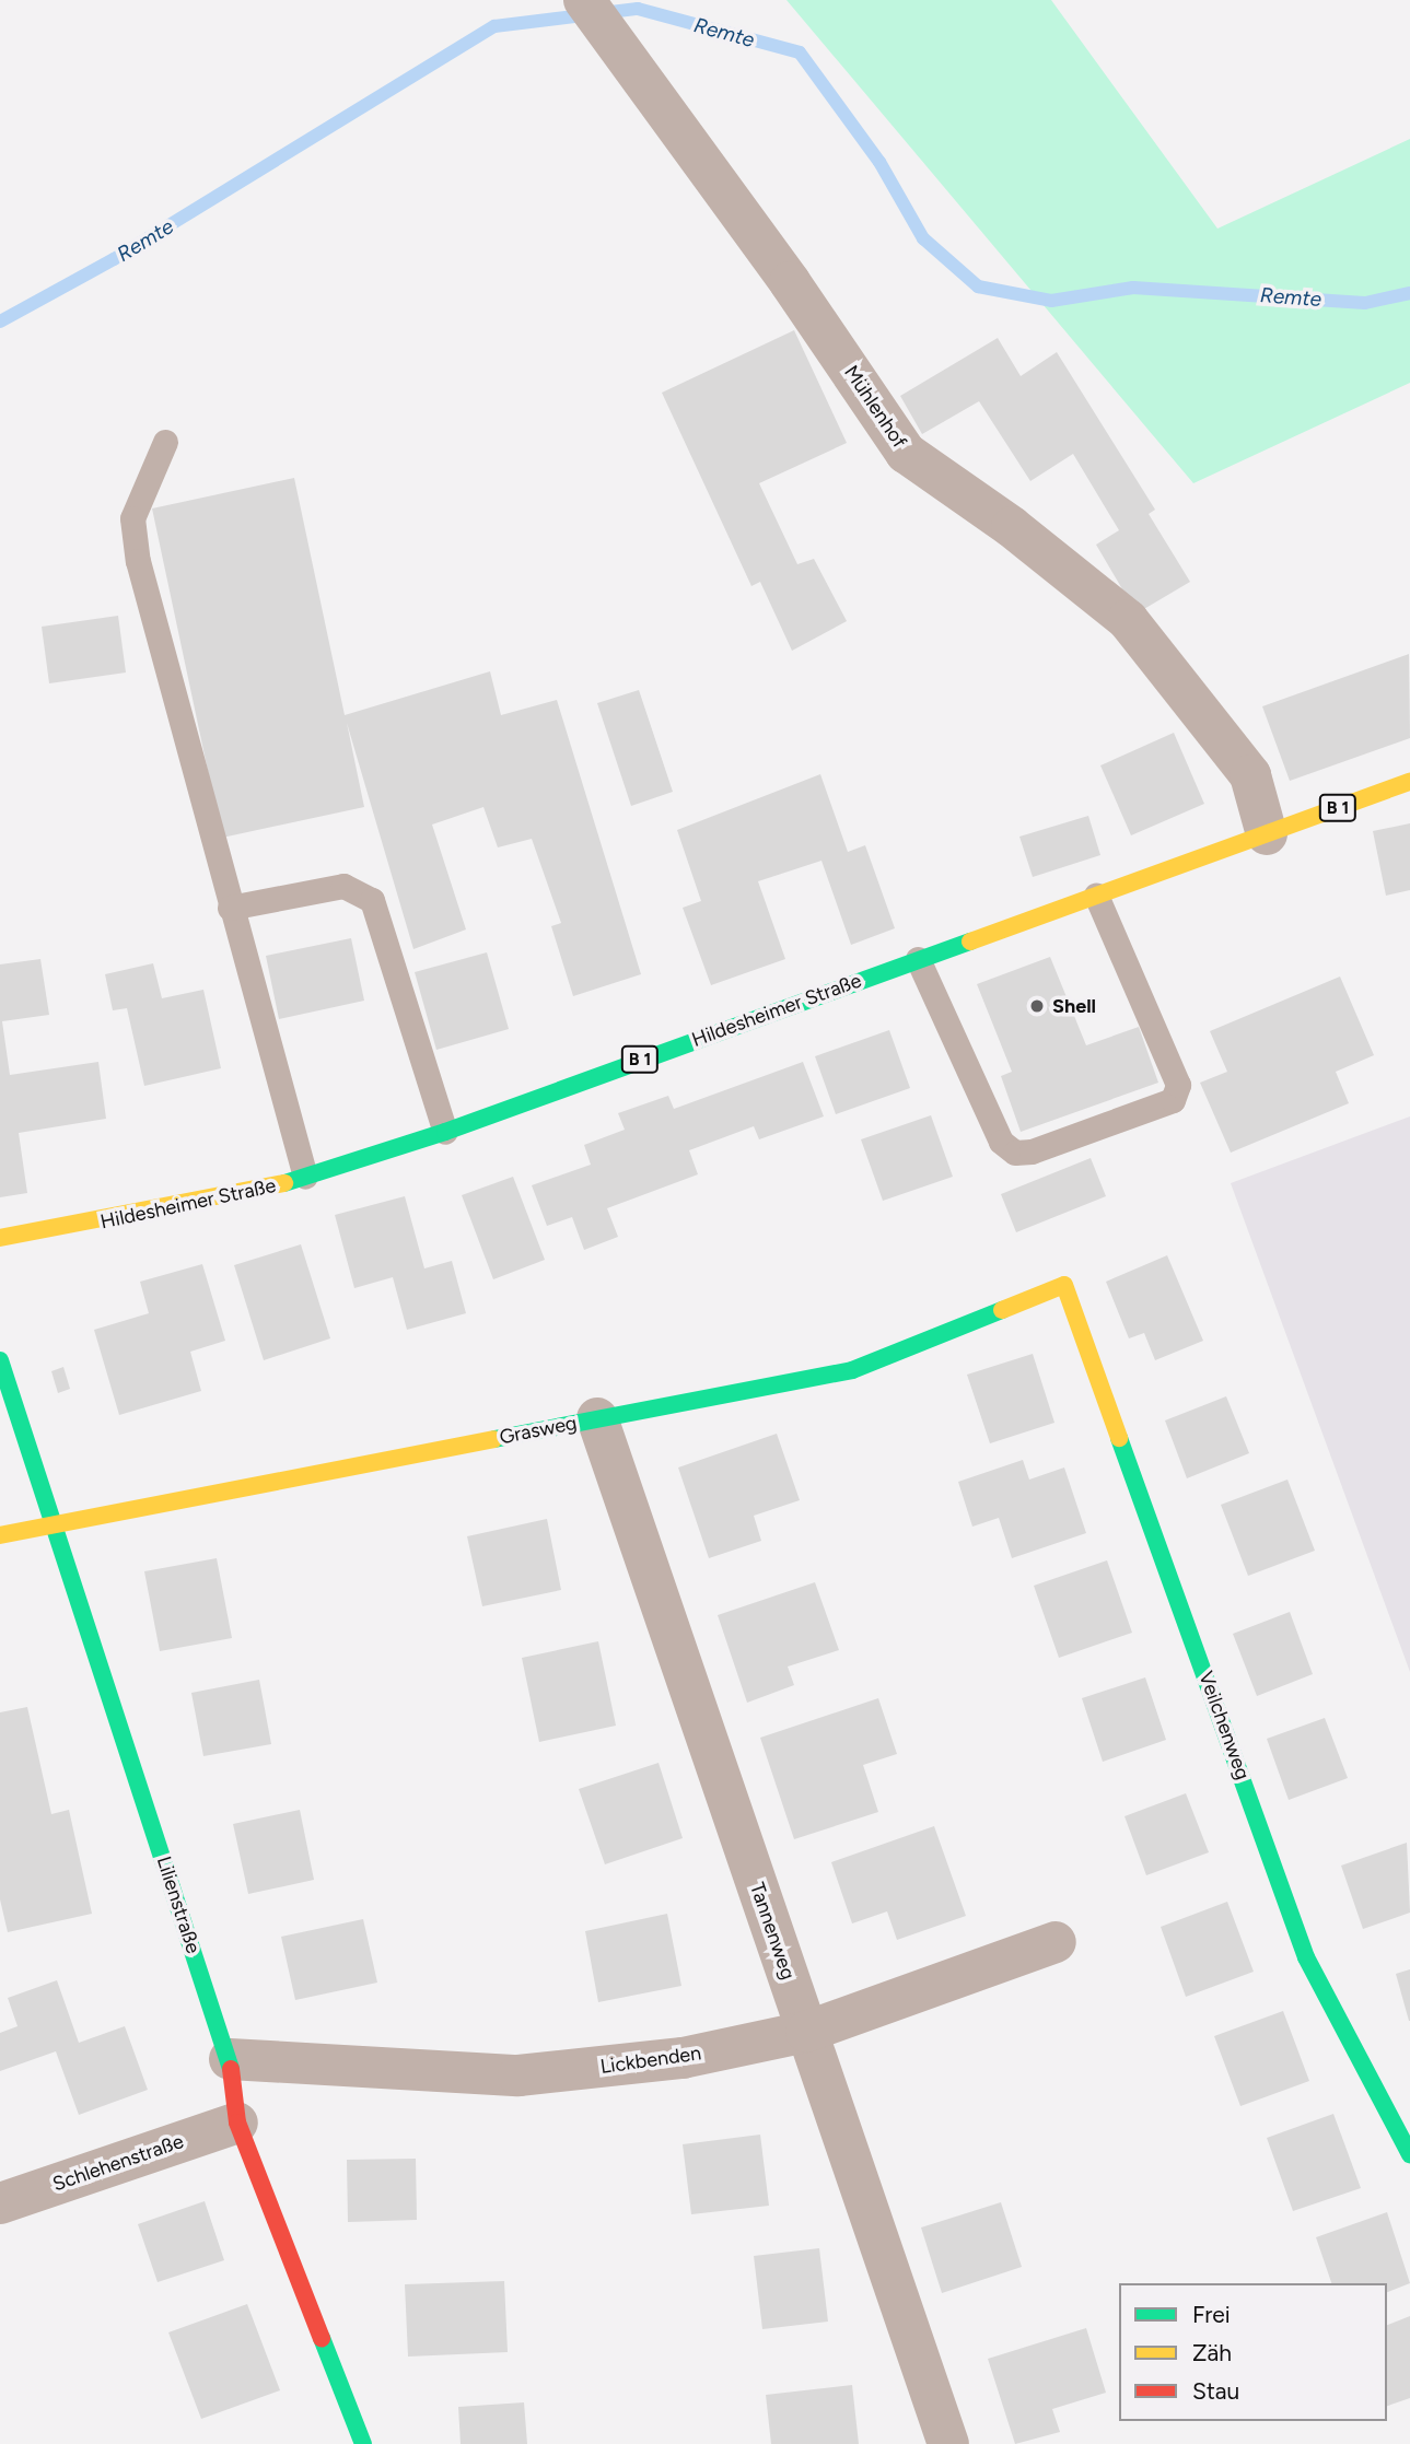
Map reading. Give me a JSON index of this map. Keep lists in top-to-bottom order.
{
  "streets": {
    "street": [
      "Mühlenhof",
      "B 1",
      "Hildesheimer Straße",
      "Grasweg",
      "Veilchenweg",
      "Lilienstraße",
      "Tannenweg",
      "Lickbenden",
      "Schlehenstraße"
    ]
  },
  "crossings": [
    ["Mühlenhof", "Hildesheimer Straße"],
    ["Grasweg", "Veilchenweg"],
    ["Grasweg", "Lilienstraße"],
    ["Grasweg", "Tannenweg"],
    ["Lilienstraße", "Lickbenden"],
    ["Lilienstraße", "Schlehenstraße"],
    ["Tannenweg", "Lickbenden"]
  ],
  "water": ["Remte"],
  "places": ["Shell"],
  "legend": ["Frei", "Zäh", "Stau"]
}
